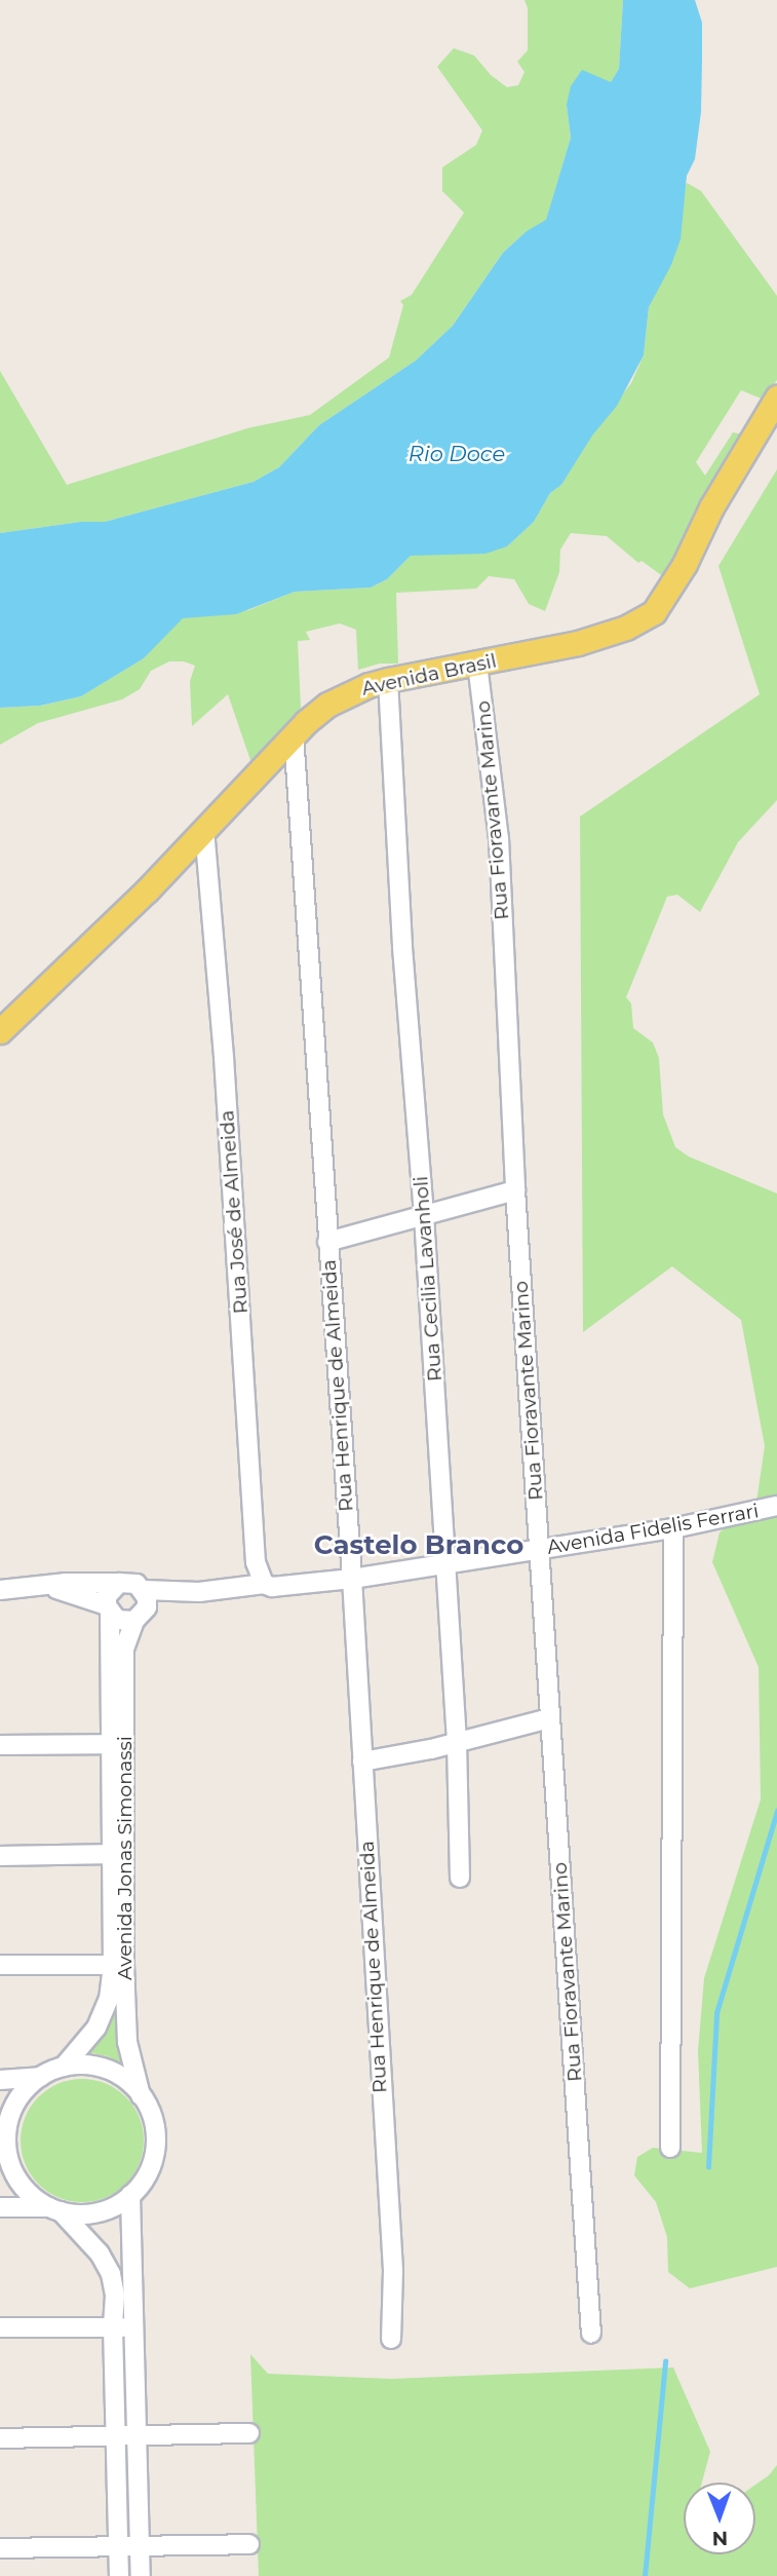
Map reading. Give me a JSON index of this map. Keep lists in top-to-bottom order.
{
  "streets": {
    "main road": ["Avenida Brasil"],
    "street": [
      "Rua Fioravante Marino",
      "Rua José de Almeida",
      "Rua Cecilia Lavanholi",
      "Rua Henrique de Almeida",
      "Avenida Fidelis Ferrari",
      "Avenida Jonas Simonassi"
    ]
  },
  "crossings": [
    ["Avenida Brasil", "Rua Fioravante Marino"],
    ["Avenida Brasil", "Rua José de Almeida"],
    ["Avenida Brasil", "Rua Cecilia Lavanholi"],
    ["Avenida Brasil", "Rua Henrique de Almeida"],
    ["Rua Fioravante Marino", "Avenida Fidelis Ferrari"],
    ["Rua José de Almeida", "Avenida Fidelis Ferrari"],
    ["Rua Cecilia Lavanholi", "Avenida Fidelis Ferrari"],
    ["Rua Henrique de Almeida", "Avenida Fidelis Ferrari"],
    ["Avenida Fidelis Ferrari", "Avenida Jonas Simonassi"]
  ],
  "districts": ["Castelo Branco"],
  "water": ["Rio Doce"],
  "north": "bottom"
}
